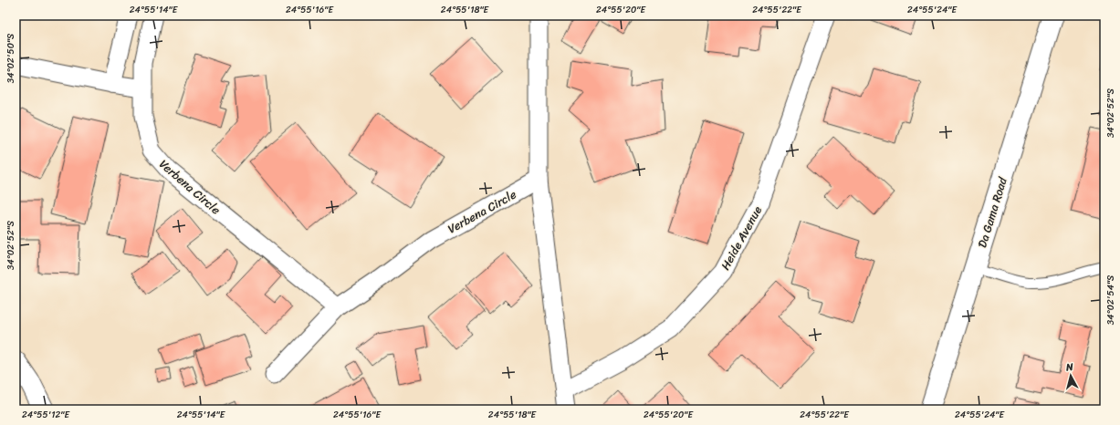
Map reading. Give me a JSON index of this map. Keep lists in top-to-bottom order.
{
  "streets": {
    "street": ["Verbena Circle", "Da Gama Road", "Heide Avenue"]
  },
  "north": "top",
  "coordinates": [
    "24°55'14\"E",
    "24°55'16\"E",
    "24°55'18\"E",
    "24°55'20\"E",
    "24°55'22\"E",
    "24°55'24\"E",
    "34°02'50\"S",
    "34°02'52\"S",
    "34°02'54\"S",
    "24°55'12\"E"
  ]
}
